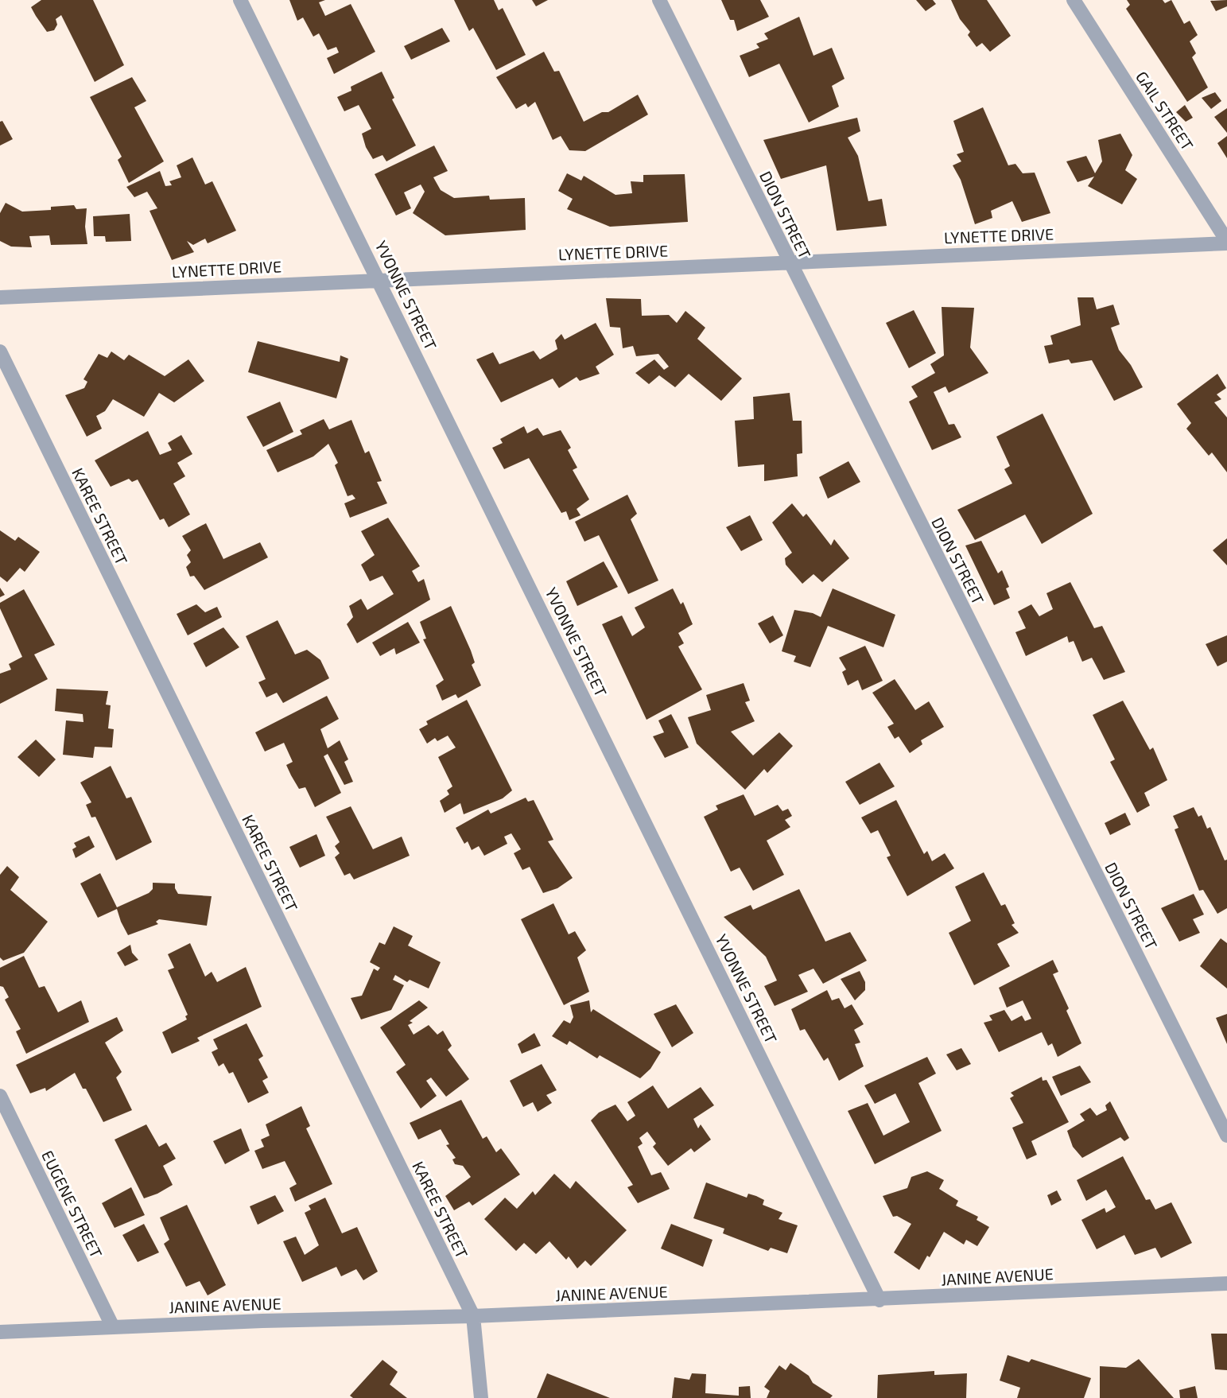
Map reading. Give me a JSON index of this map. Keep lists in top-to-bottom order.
{
  "streets": {
    "street": [
      "GAIL STREET",
      "DION STREET",
      "LYNETTE DRIVE",
      "YVONNE STREET",
      "KAREE STREET",
      "EUGENE STREET",
      "JANINE AVENUE"
    ]
  },
  "crossings": [
    ["GAIL STREET", "LYNETTE DRIVE"],
    ["DION STREET", "LYNETTE DRIVE"],
    ["LYNETTE DRIVE", "YVONNE STREET"],
    ["YVONNE STREET", "JANINE AVENUE"],
    ["KAREE STREET", "JANINE AVENUE"],
    ["EUGENE STREET", "JANINE AVENUE"]
  ]
}
